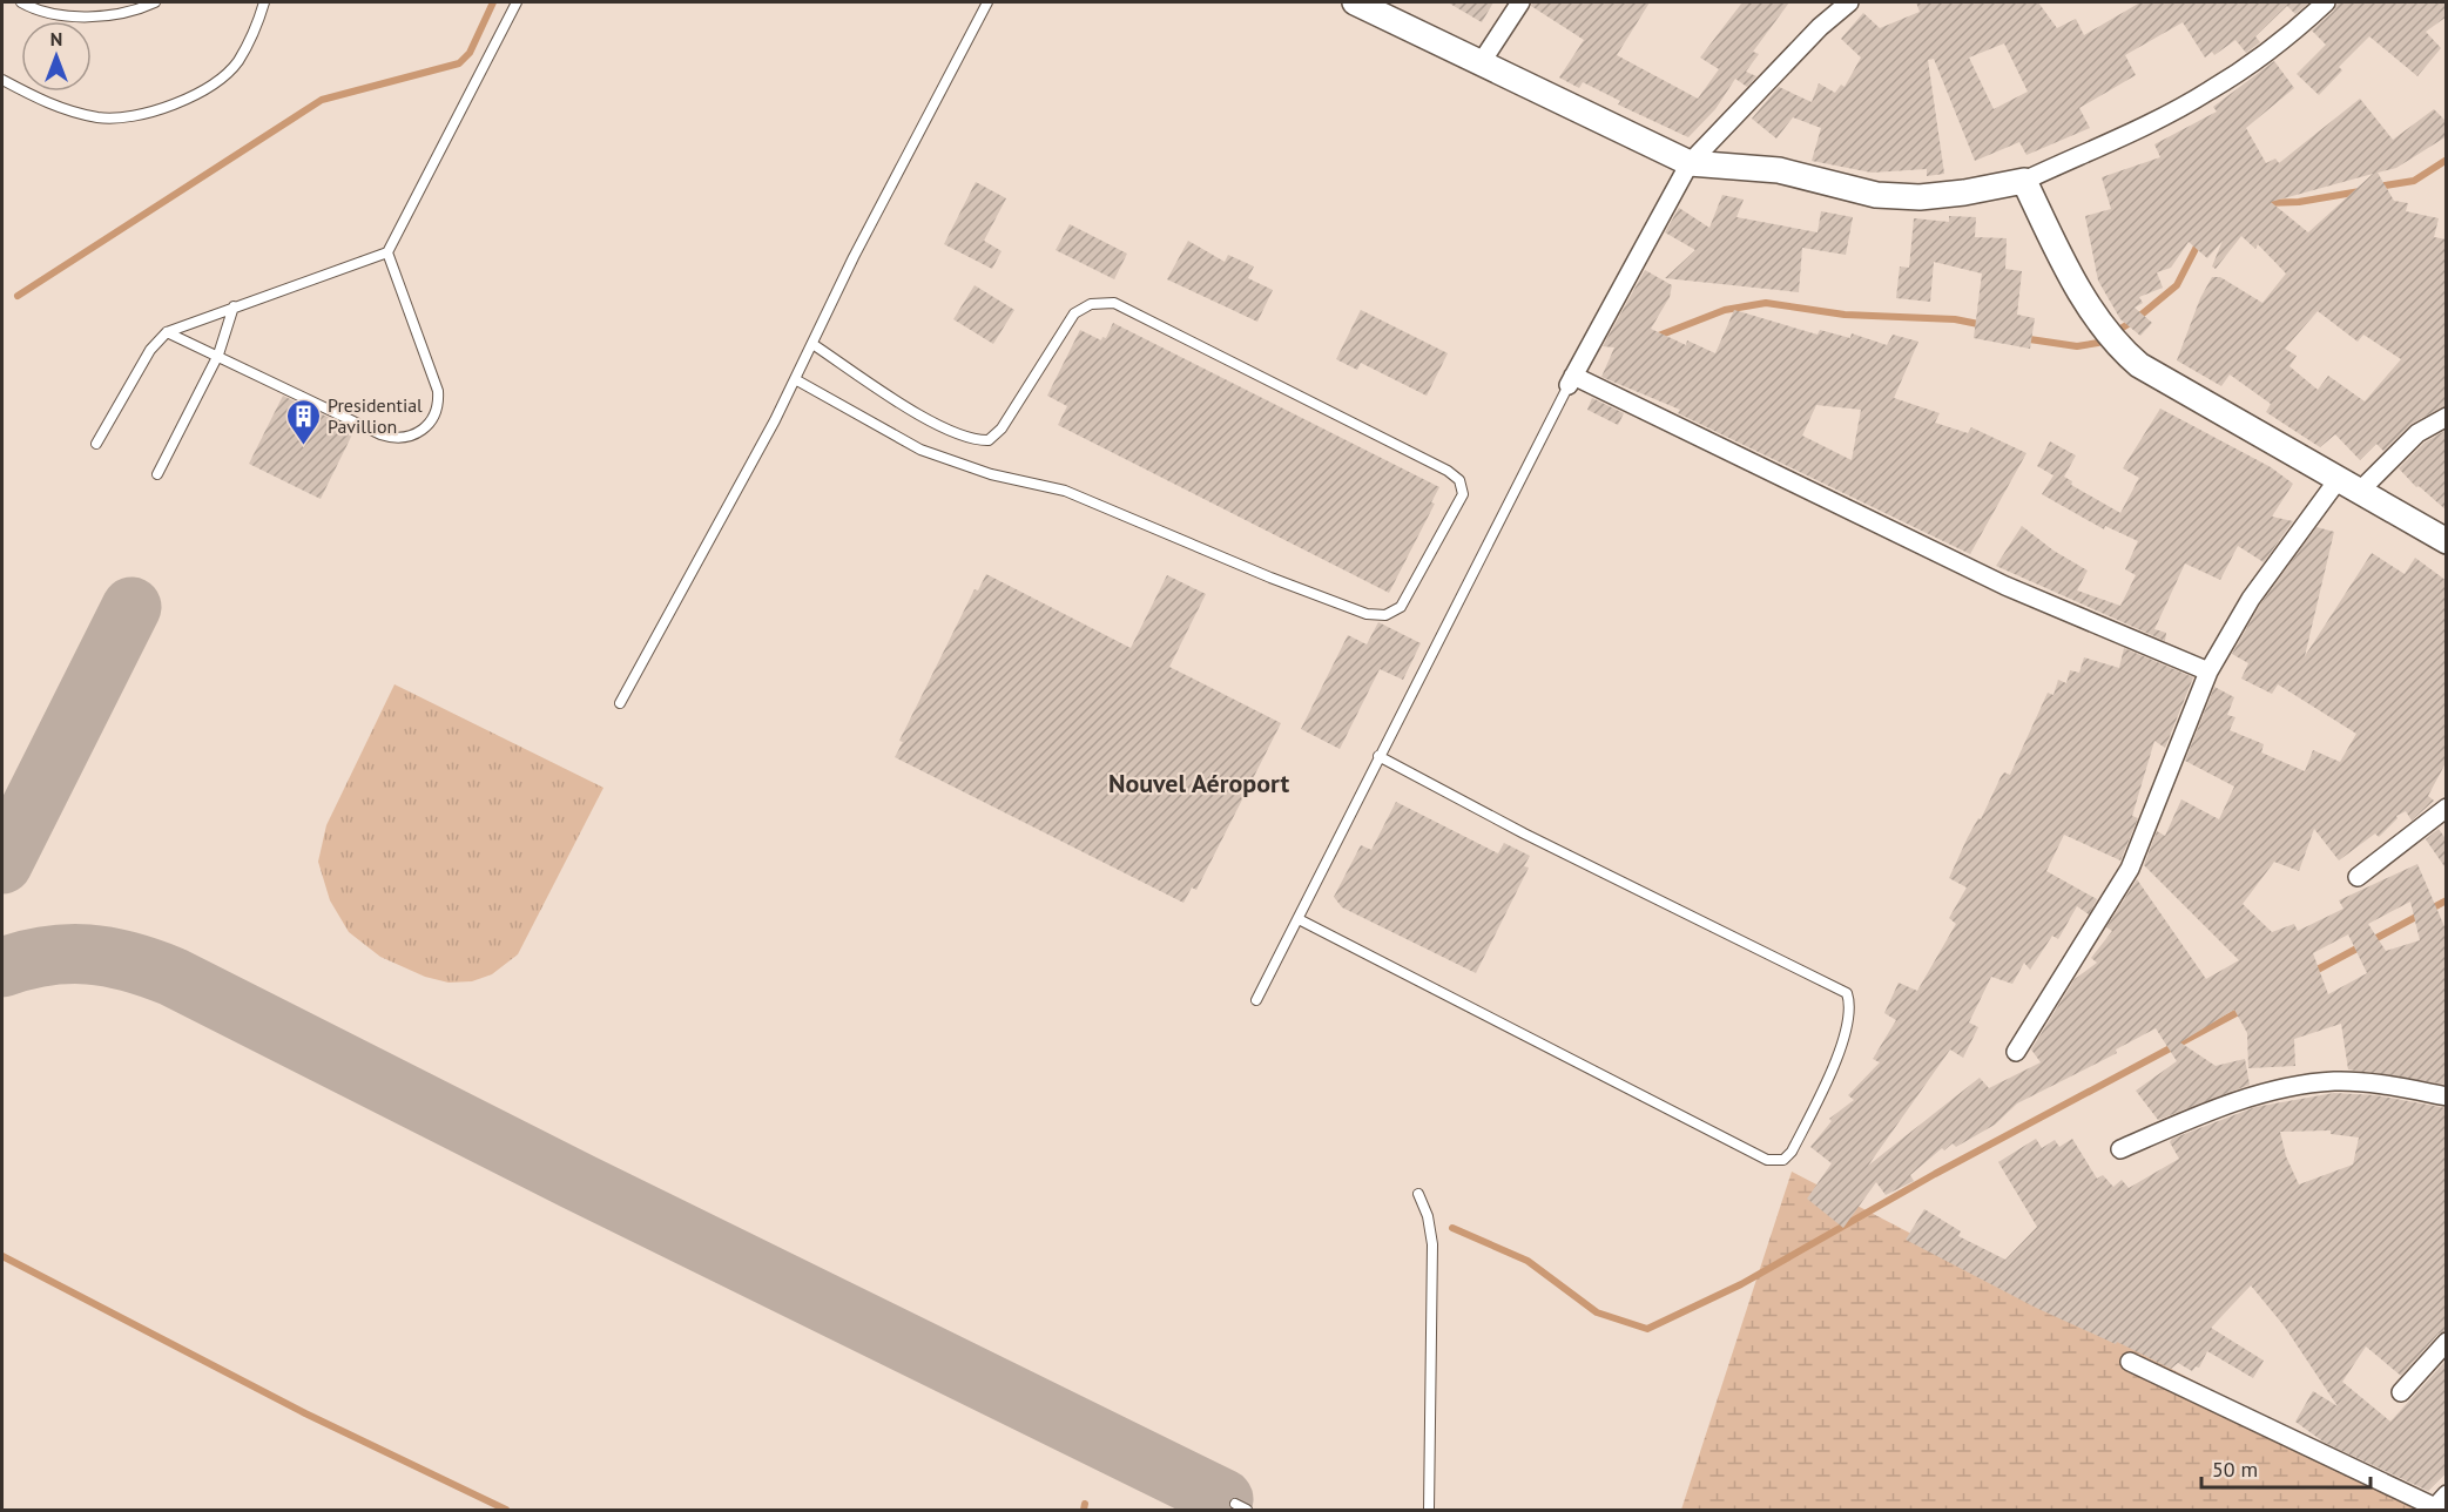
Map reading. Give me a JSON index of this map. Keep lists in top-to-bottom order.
{
  "districts": ["Nouvel Aéroport"],
  "places": {
    "building": ["Presidential Pavillion"]
  },
  "scale_bar": "50 m",
  "north": "top"
}
